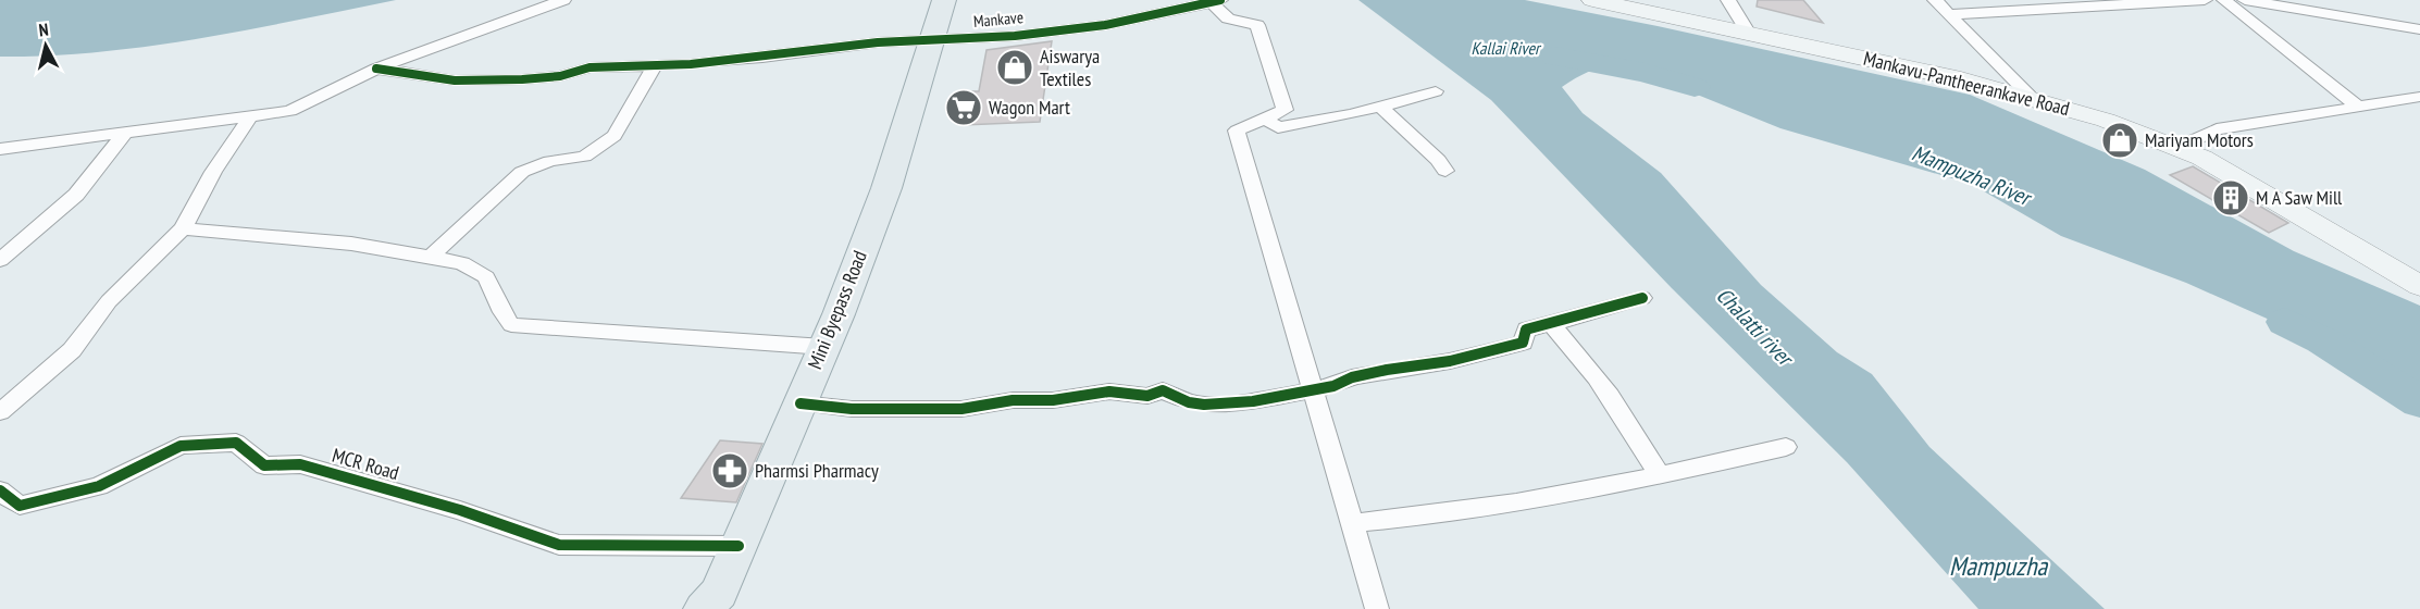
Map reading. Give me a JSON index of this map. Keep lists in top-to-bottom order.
{
  "streets": {
    "main road": ["Mankavu-Pantheerankave Road", "Mini Byepass Road"],
    "street": ["Mankave", "MCR Road"]
  },
  "crossings": [
    ["Mankave", "Mini Byepass Road"],
    ["Mini Byepass Road", "MCR Road"]
  ],
  "water": [
    "Kallai River",
    "Mampuzha River",
    "Chalatti river",
    "Mampuzha"
  ],
  "places": {
    "shop": ["Aiswarya Textiles", "Mariyam Motors"],
    "supermarket": ["Wagon Mart"],
    "building": ["M A Saw Mill"],
    "pharmacy": ["Pharmsi Pharmacy"]
  },
  "north": "top"
}
